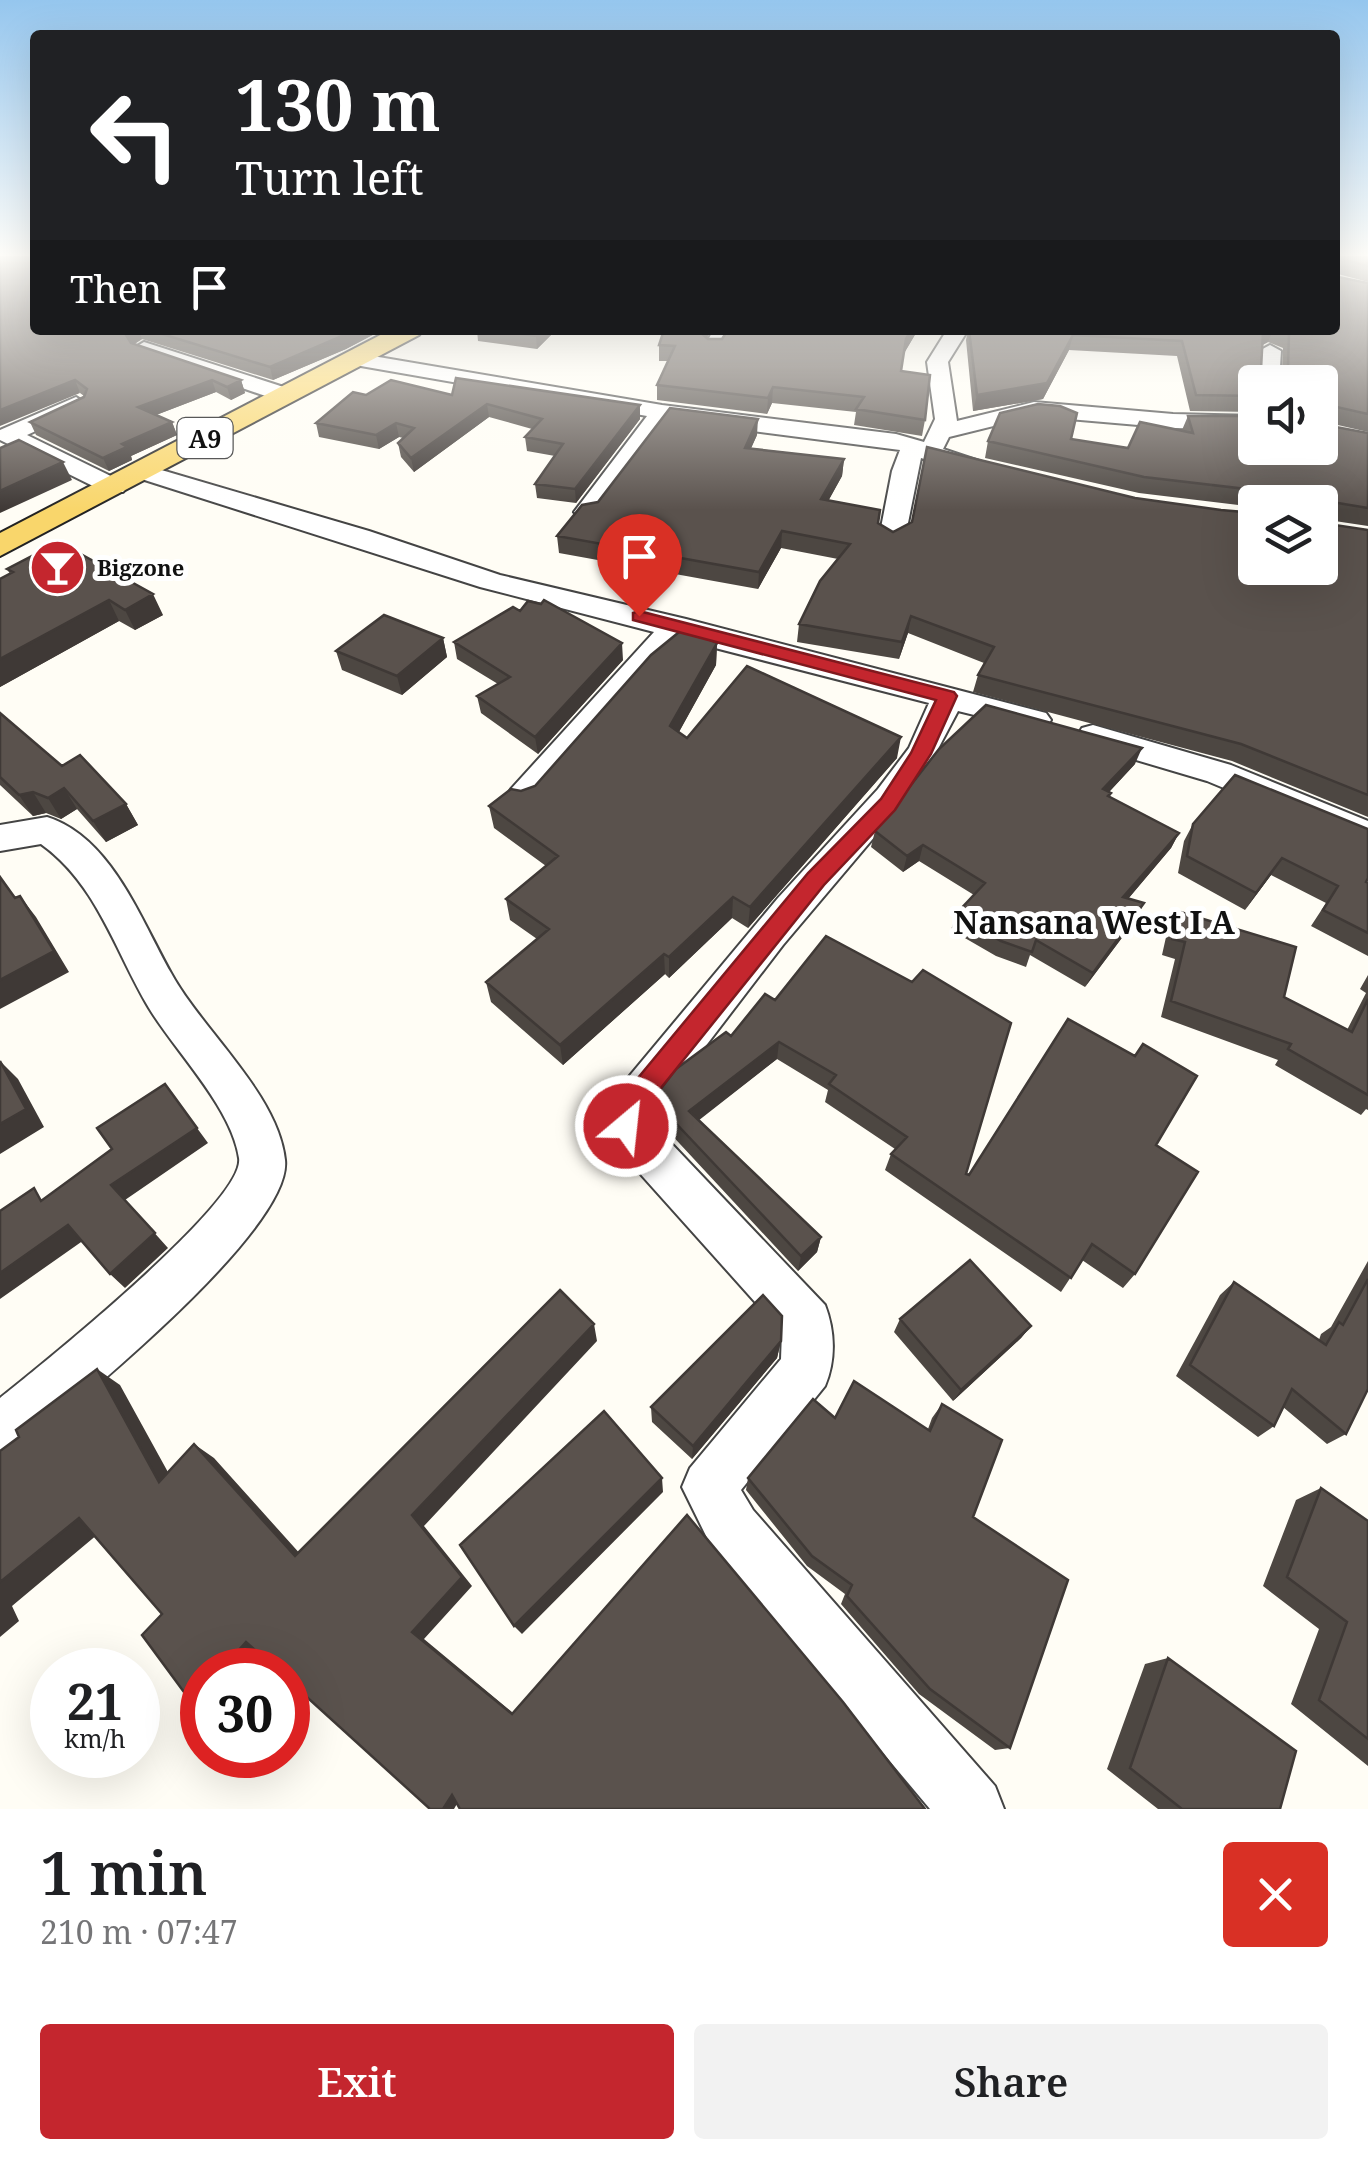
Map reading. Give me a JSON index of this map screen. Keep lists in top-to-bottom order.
{
  "streets": {
    "main road": ["A9"]
  },
  "districts": ["Nansana West I A"],
  "places": {
    "bar": ["Bigzone"]
  },
  "page": {
    "turn": ["130 m", "Turn left"],
    "then": "Then",
    "speed": "21 km/h",
    "limit": "30",
    "heading": ["1 min", "210 m · 07:47"],
    "buttons": ["Exit", "Share"]
  }
}
